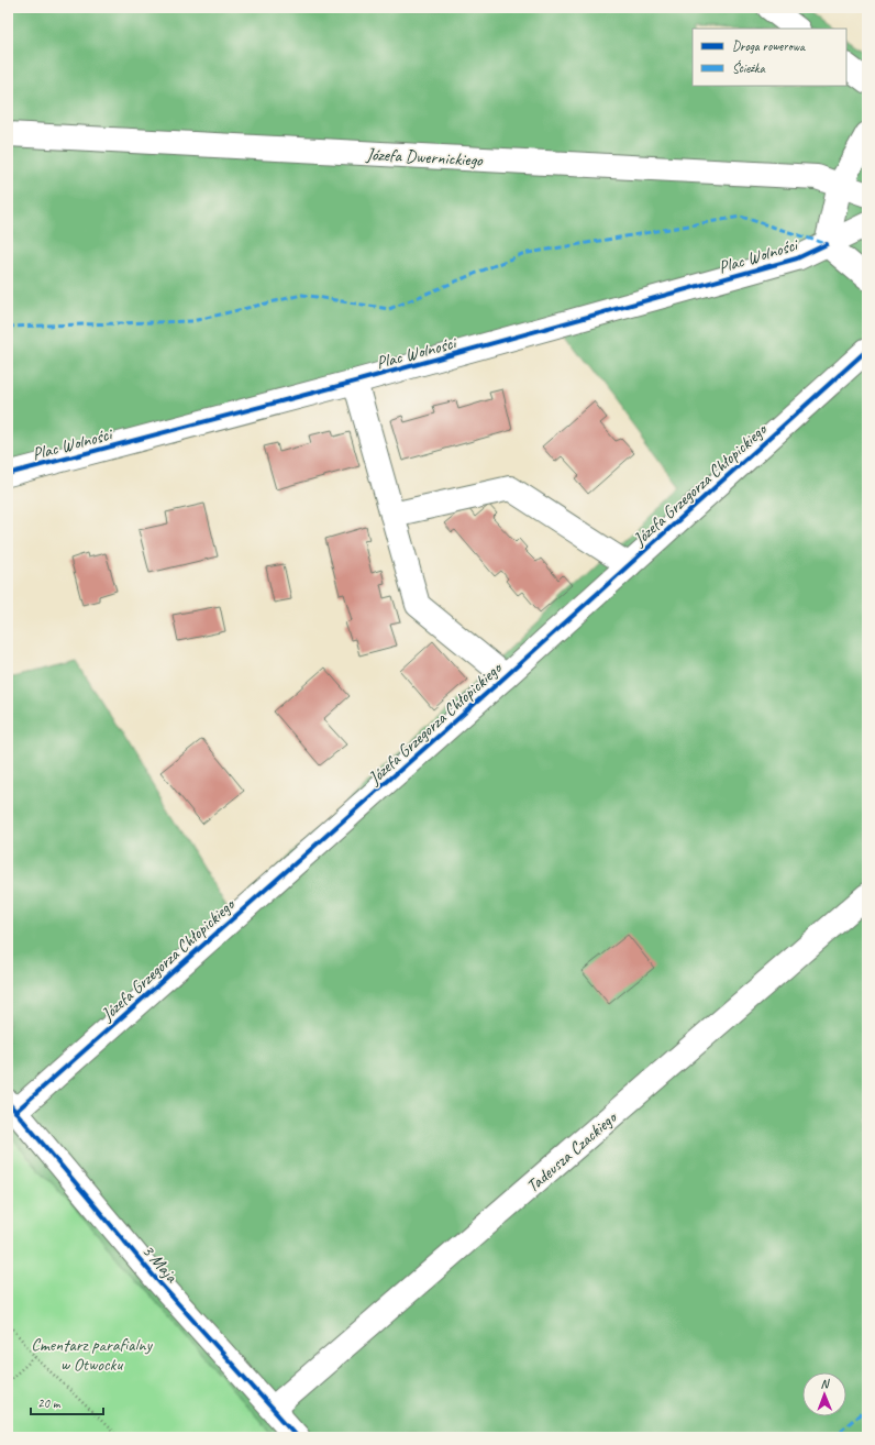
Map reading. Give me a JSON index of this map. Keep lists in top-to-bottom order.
{
  "streets": {
    "street": [
      "Józefa Dwernickiego",
      "Plac Wolności",
      "Józefa Grzegorza Chłopickiego",
      "Tadeusza Czackiego",
      "3 Maja"
    ]
  },
  "crossings": [
    ["Józefa Grzegorza Chłopickiego", "3 Maja"],
    ["Tadeusza Czackiego", "3 Maja"]
  ],
  "parks": ["Cmentarz parafialny w Otwocku"],
  "legend": ["Droga rowerowa", "Ścieżka"],
  "scale_bar": "20 m",
  "north": "top"
}
